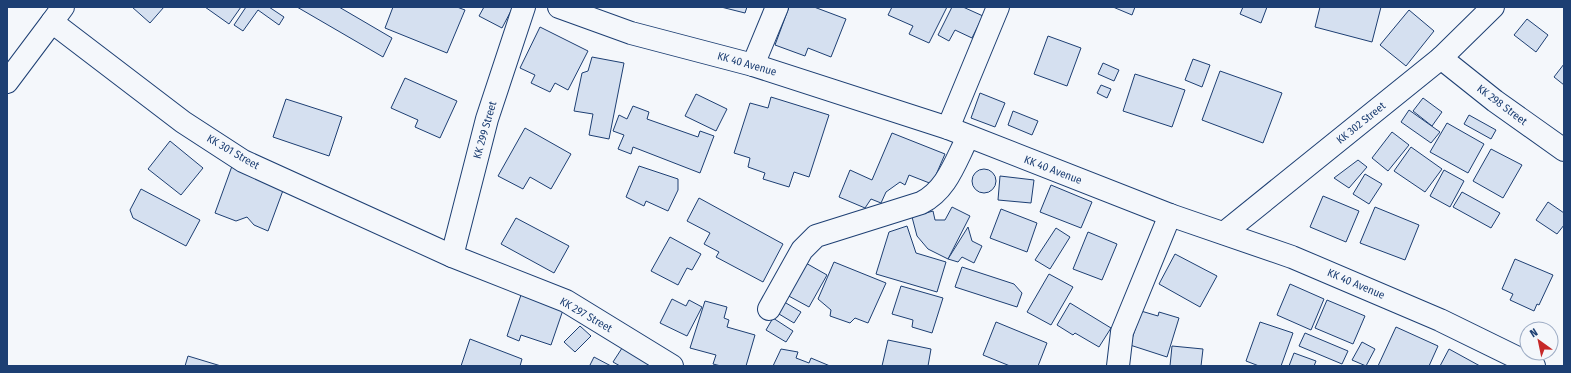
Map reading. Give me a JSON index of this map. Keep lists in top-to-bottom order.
{
  "streets": {
    "street": [
      "KK 40 Avenue",
      "KK 298 Street",
      "KK 302 Street",
      "KK 299 Street",
      "KK 301 Street",
      "KK 297 Street"
    ]
  },
  "crossings": [
    ["KK 40 Avenue", "KK 302 Street"],
    ["KK 298 Street", "KK 302 Street"],
    ["KK 299 Street", "KK 301 Street"],
    ["KK 299 Street", "KK 297 Street"],
    ["KK 301 Street", "KK 297 Street"]
  ],
  "north": "top left"
}
